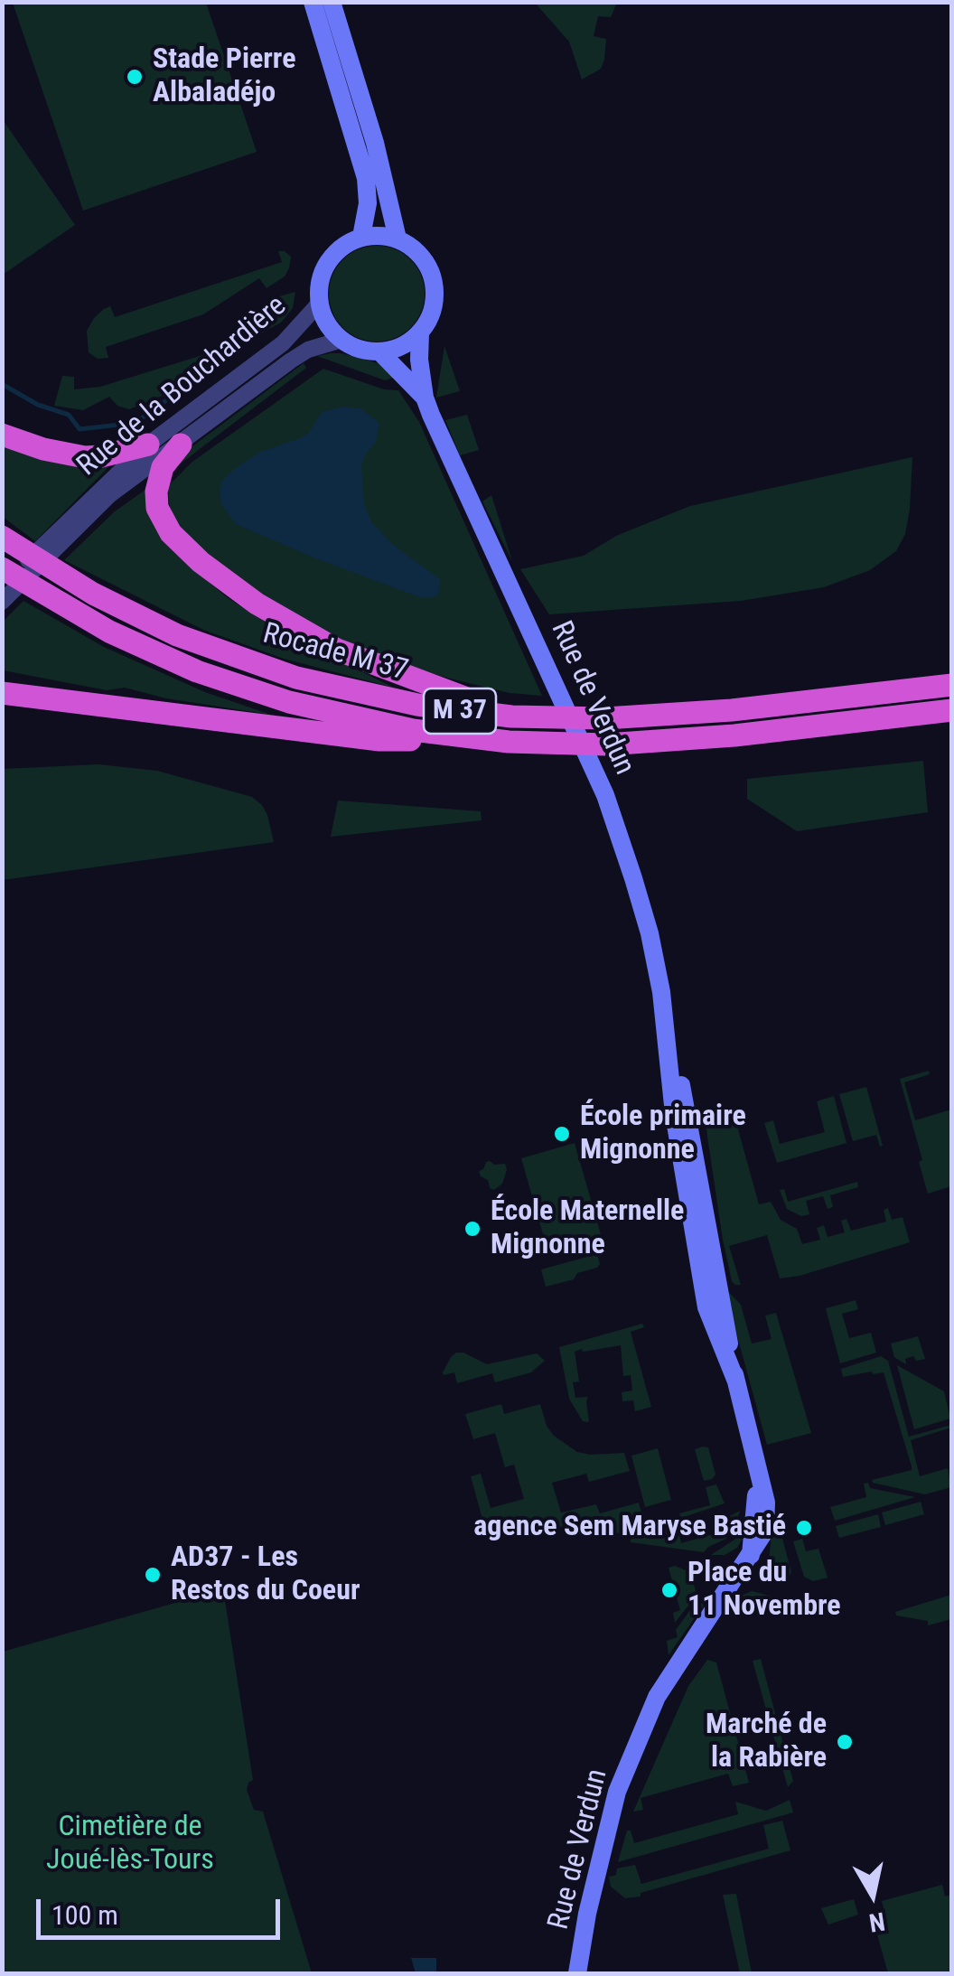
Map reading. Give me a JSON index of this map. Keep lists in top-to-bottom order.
{
  "streets": {
    "highway": ["Rocade M 37", "M 37"],
    "main road": ["Rue de Verdun"],
    "street": ["Rue de la Bouchardière"]
  },
  "crossings": [
    ["Rue de la Bouchardière", "Rue de Verdun"]
  ],
  "parks": ["Cimetière de Joué-lès-Tours"],
  "places": [
    "Stade Pierre Albaladéjo",
    "École primaire Mignonne",
    "École Maternelle Mignonne",
    "agence Sem Maryse Bastié",
    "AD37 - Les Restos du Coeur",
    "Place du 11 Novembre",
    "Marché de la Rabière"
  ],
  "scale_bar": "100 m",
  "north": "bottom"
}
